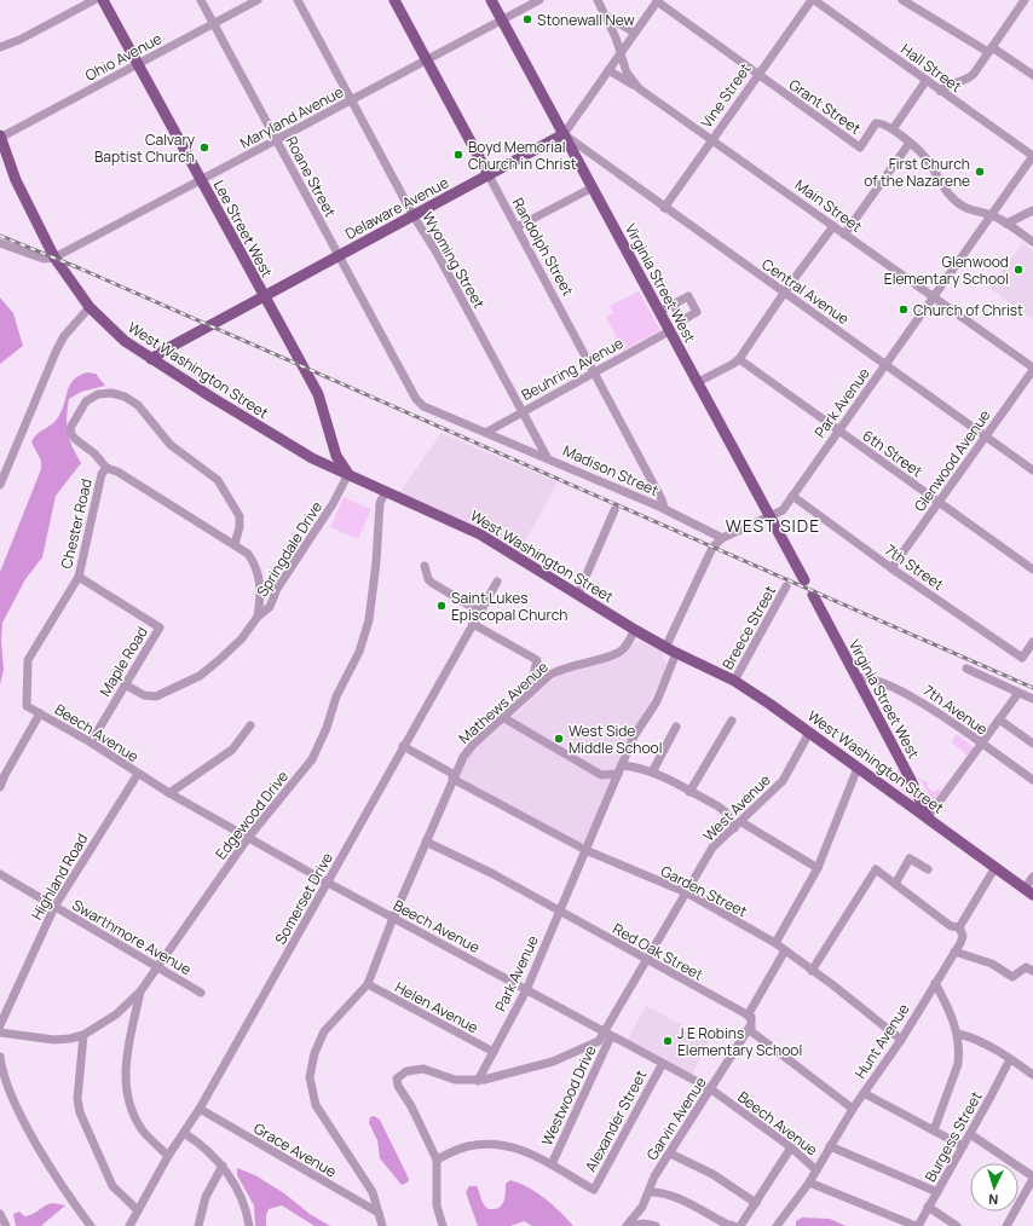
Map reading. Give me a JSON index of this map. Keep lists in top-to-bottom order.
{
  "streets": {
    "main road": [
      "Delaware Avenue",
      "Lee Street West",
      "Randolph Street",
      "Virginia Street West",
      "West Washington Street"
    ],
    "street": [
      "Ohio Avenue",
      "Hall Street",
      "Vine Street",
      "Grant Street",
      "Maryland Avenue",
      "Roane Street",
      "Main Street",
      "Wyoming Street",
      "Central Avenue",
      "Beuhring Avenue",
      "Park Avenue",
      "6th Street",
      "Glenwood Avenue",
      "Madison Street",
      "Chester Road",
      "Springdale Drive",
      "7th Street",
      "Breece Street",
      "Maple Road",
      "Mathews Avenue",
      "7th Avenue",
      "Beech Avenue",
      "West Avenue",
      "Edgewood Drive",
      "Highland Road",
      "Garden Street",
      "Somerset Drive",
      "Swarthmore Avenue",
      "Red Oak Street",
      "Helen Avenue",
      "Hunt Avenue",
      "Westwood Drive",
      "Garvin Avenue",
      "Alexander Street",
      "Burgess Street",
      "Grace Avenue"
    ]
  },
  "crossings": [
    ["Ohio Avenue", "Roane Street"],
    ["Ohio Avenue", "Lee Street West"],
    ["Ohio Avenue", "West Washington Street"],
    ["Hall Street", "Vine Street"],
    ["Hall Street", "Park Avenue"],
    ["Vine Street", "Grant Street"],
    ["Vine Street", "Main Street"],
    ["Vine Street", "Central Avenue"],
    ["Grant Street", "Delaware Avenue"],
    ["Maryland Avenue", "Roane Street"],
    ["Maryland Avenue", "Lee Street West"],
    ["Maryland Avenue", "Randolph Street"],
    ["Maryland Avenue", "Wyoming Street"],
    ["Maryland Avenue", "Virginia Street West"],
    ["Maryland Avenue", "West Washington Street"],
    ["Roane Street", "Delaware Avenue"],
    ["Roane Street", "Beuhring Avenue"],
    ["Roane Street", "Madison Street"],
    ["Main Street", "Delaware Avenue"],
    ["Main Street", "Park Avenue"],
    ["Main Street", "Glenwood Avenue"],
    ["Delaware Avenue", "Lee Street West"],
    ["Delaware Avenue", "Randolph Street"],
    ["Delaware Avenue", "Wyoming Street"],
    ["Delaware Avenue", "Virginia Street West"],
    ["Delaware Avenue", "Central Avenue"],
    ["Delaware Avenue", "West Washington Street"],
    ["Lee Street West", "West Washington Street"],
    ["Lee Street West", "Springdale Drive"],
    ["Randolph Street", "Beuhring Avenue"],
    ["Randolph Street", "Madison Street"],
    ["Wyoming Street", "Beuhring Avenue"],
    ["Wyoming Street", "Madison Street"],
    ["Virginia Street West", "Central Avenue"],
    ["Virginia Street West", "Beuhring Avenue"],
    ["Virginia Street West", "West Washington Street"],
    ["Virginia Street West", "Park Avenue"],
    ["Virginia Street West", "7th Avenue"],
    ["Central Avenue", "Park Avenue"],
    ["Central Avenue", "Glenwood Avenue"],
    ["Beuhring Avenue", "Madison Street"],
    ["West Washington Street", "Park Avenue"],
    ["West Washington Street", "Springdale Drive"],
    ["West Washington Street", "Breece Street"],
    ["West Washington Street", "Mathews Avenue"],
    ["West Washington Street", "West Avenue"],
    ["West Washington Street", "Edgewood Drive"],
    ["West Washington Street", "Hunt Avenue"],
    ["Park Avenue", "6th Street"],
    ["Park Avenue", "Madison Street"],
    ["Park Avenue", "7th Street"],
    ["Park Avenue", "Beech Avenue"],
    ["Park Avenue", "West Avenue"],
    ["Park Avenue", "Garden Street"],
    ["Park Avenue", "Red Oak Street"],
    ["Park Avenue", "Helen Avenue"],
    ["6th Street", "Glenwood Avenue"],
    ["Glenwood Avenue", "7th Street"],
    ["Chester Road", "Springdale Drive"],
    ["Chester Road", "Maple Road"],
    ["Chester Road", "Beech Avenue"],
    ["Springdale Drive", "Maple Road"],
    ["Maple Road", "Beech Avenue"],
    ["Mathews Avenue", "Beech Avenue"],
    ["Mathews Avenue", "Garden Street"],
    ["Mathews Avenue", "Red Oak Street"],
    ["Mathews Avenue", "Helen Avenue"],
    ["Beech Avenue", "West Avenue"],
    ["Beech Avenue", "Edgewood Drive"],
    ["Beech Avenue", "Highland Road"],
    ["Beech Avenue", "Somerset Drive"],
    ["Beech Avenue", "Hunt Avenue"],
    ["Beech Avenue", "Westwood Drive"],
    ["Beech Avenue", "Garvin Avenue"],
    ["Beech Avenue", "Alexander Street"],
    ["West Avenue", "Garden Street"],
    ["West Avenue", "Red Oak Street"],
    ["West Avenue", "Westwood Drive"],
    ["Edgewood Drive", "Swarthmore Avenue"],
    ["Highland Road", "Swarthmore Avenue"],
    ["Garden Street", "Somerset Drive"],
    ["Garden Street", "Hunt Avenue"],
    ["Somerset Drive", "Grace Avenue"],
    ["Westwood Drive", "Alexander Street"]
  ],
  "districts": ["WEST SIDE"],
  "places": [
    "Stonewall New",
    "Calvary Baptist Church",
    "Boyd Memorial Church in Christ",
    "First Church of the Nazarene",
    "Glenwood Elementary School",
    "Church of Christ",
    "Saint Lukes Episcopal Church",
    "West Side Middle School",
    "J E Robins Elementary School"
  ],
  "north": "bottom"
}
